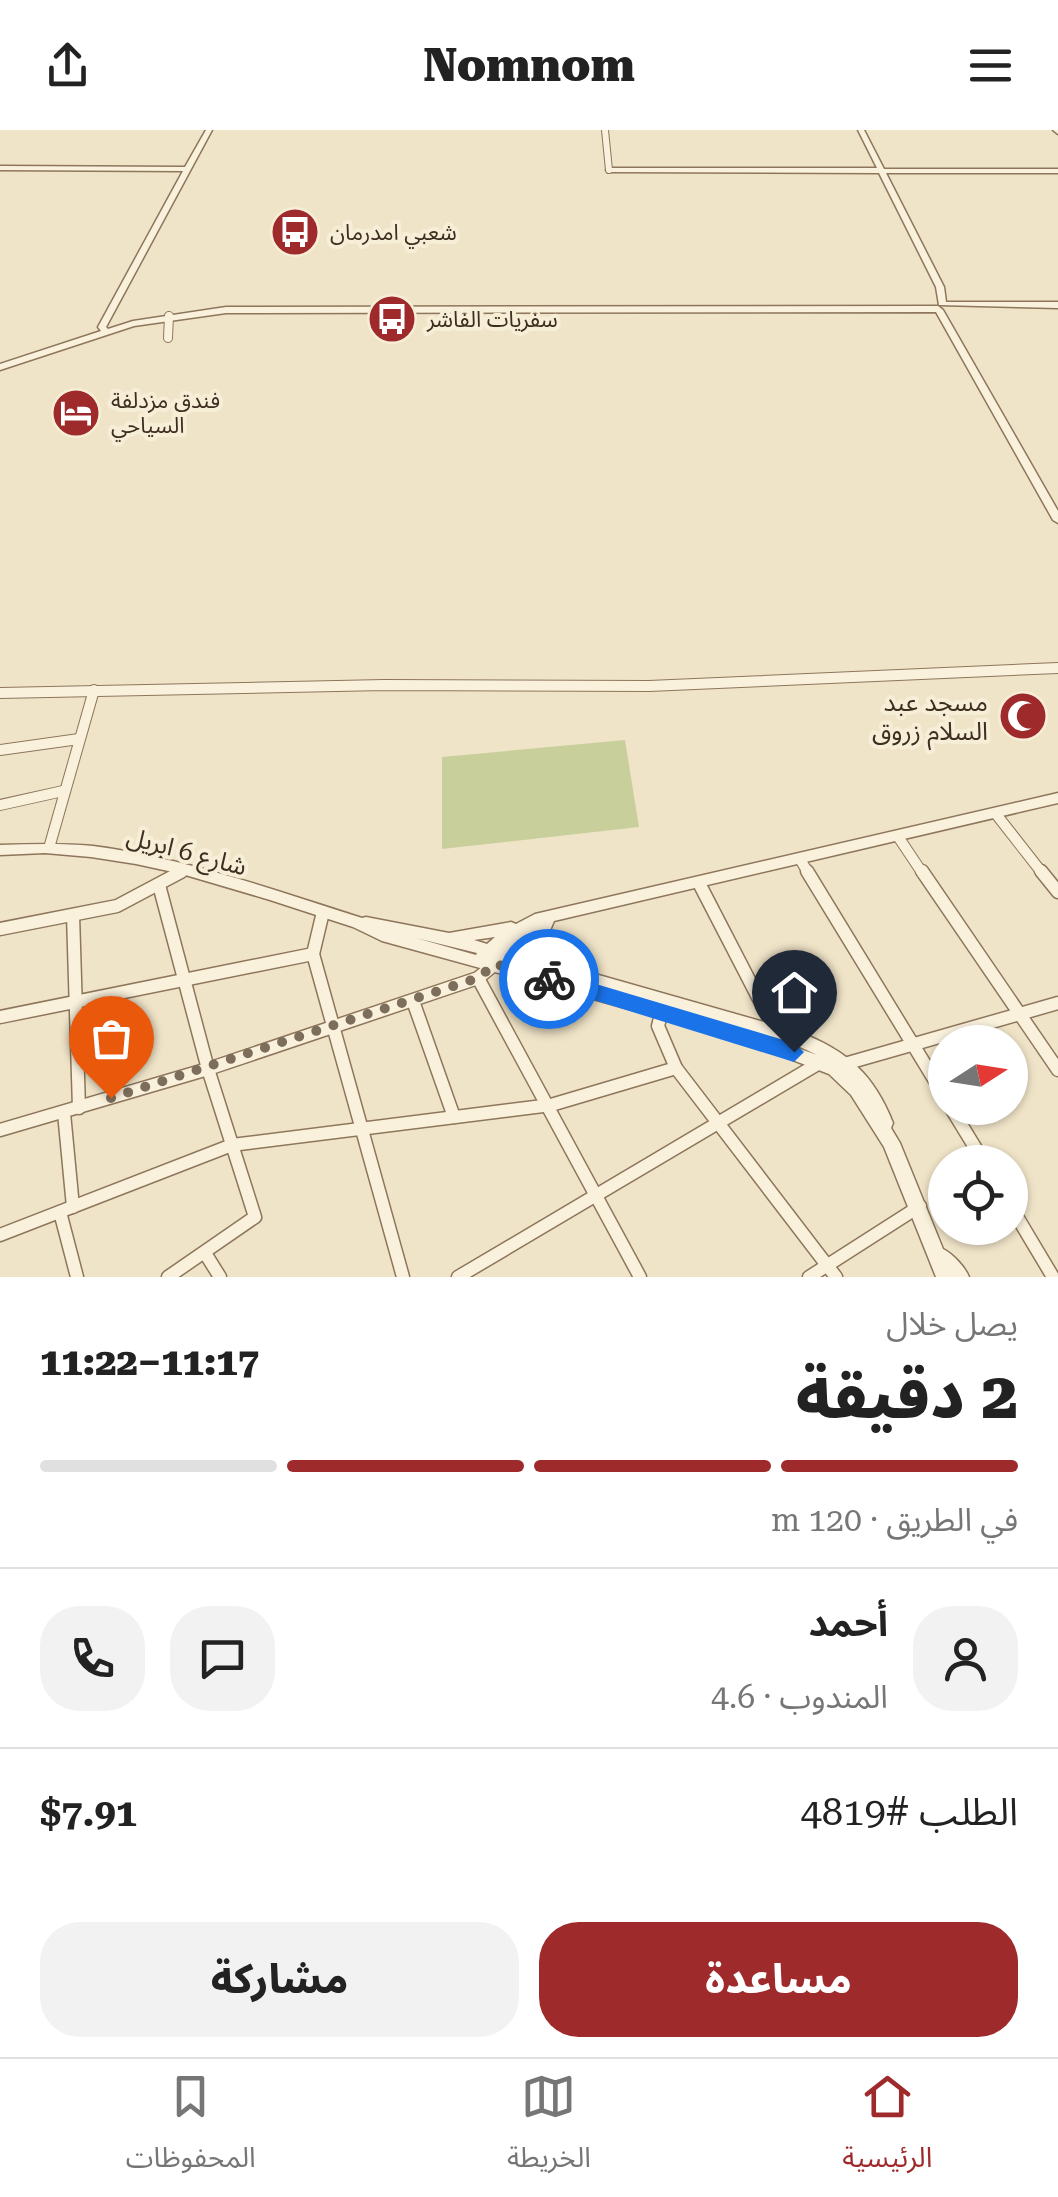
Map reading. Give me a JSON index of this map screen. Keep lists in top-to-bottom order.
{
  "streets": {
    "street": ["شارع 6 ابريل"]
  },
  "places": {
    "bus stop": ["شعبي امدرمان", "سفريات الفاشر"],
    "hotel": ["فندق مزدلفة السياحي"],
    "mosque": ["مسجد عبد السلام زروق"]
  },
  "north": "right",
  "page": {
    "header": "Nomnom",
    "heading": ["2 دقيقة", "يصل خلال", "11:17–11:22"],
    "panel": [
      "أحمد",
      "المندوب · 4.6",
      "الطلب #4819",
      "$7.91"
    ],
    "bar": "في الطريق · 120 m",
    "buttons": ["مساعدة", "مشاركة"],
    "tabs": ["الرئيسية", "الخريطة", "المحفوظات"]
  }
}
